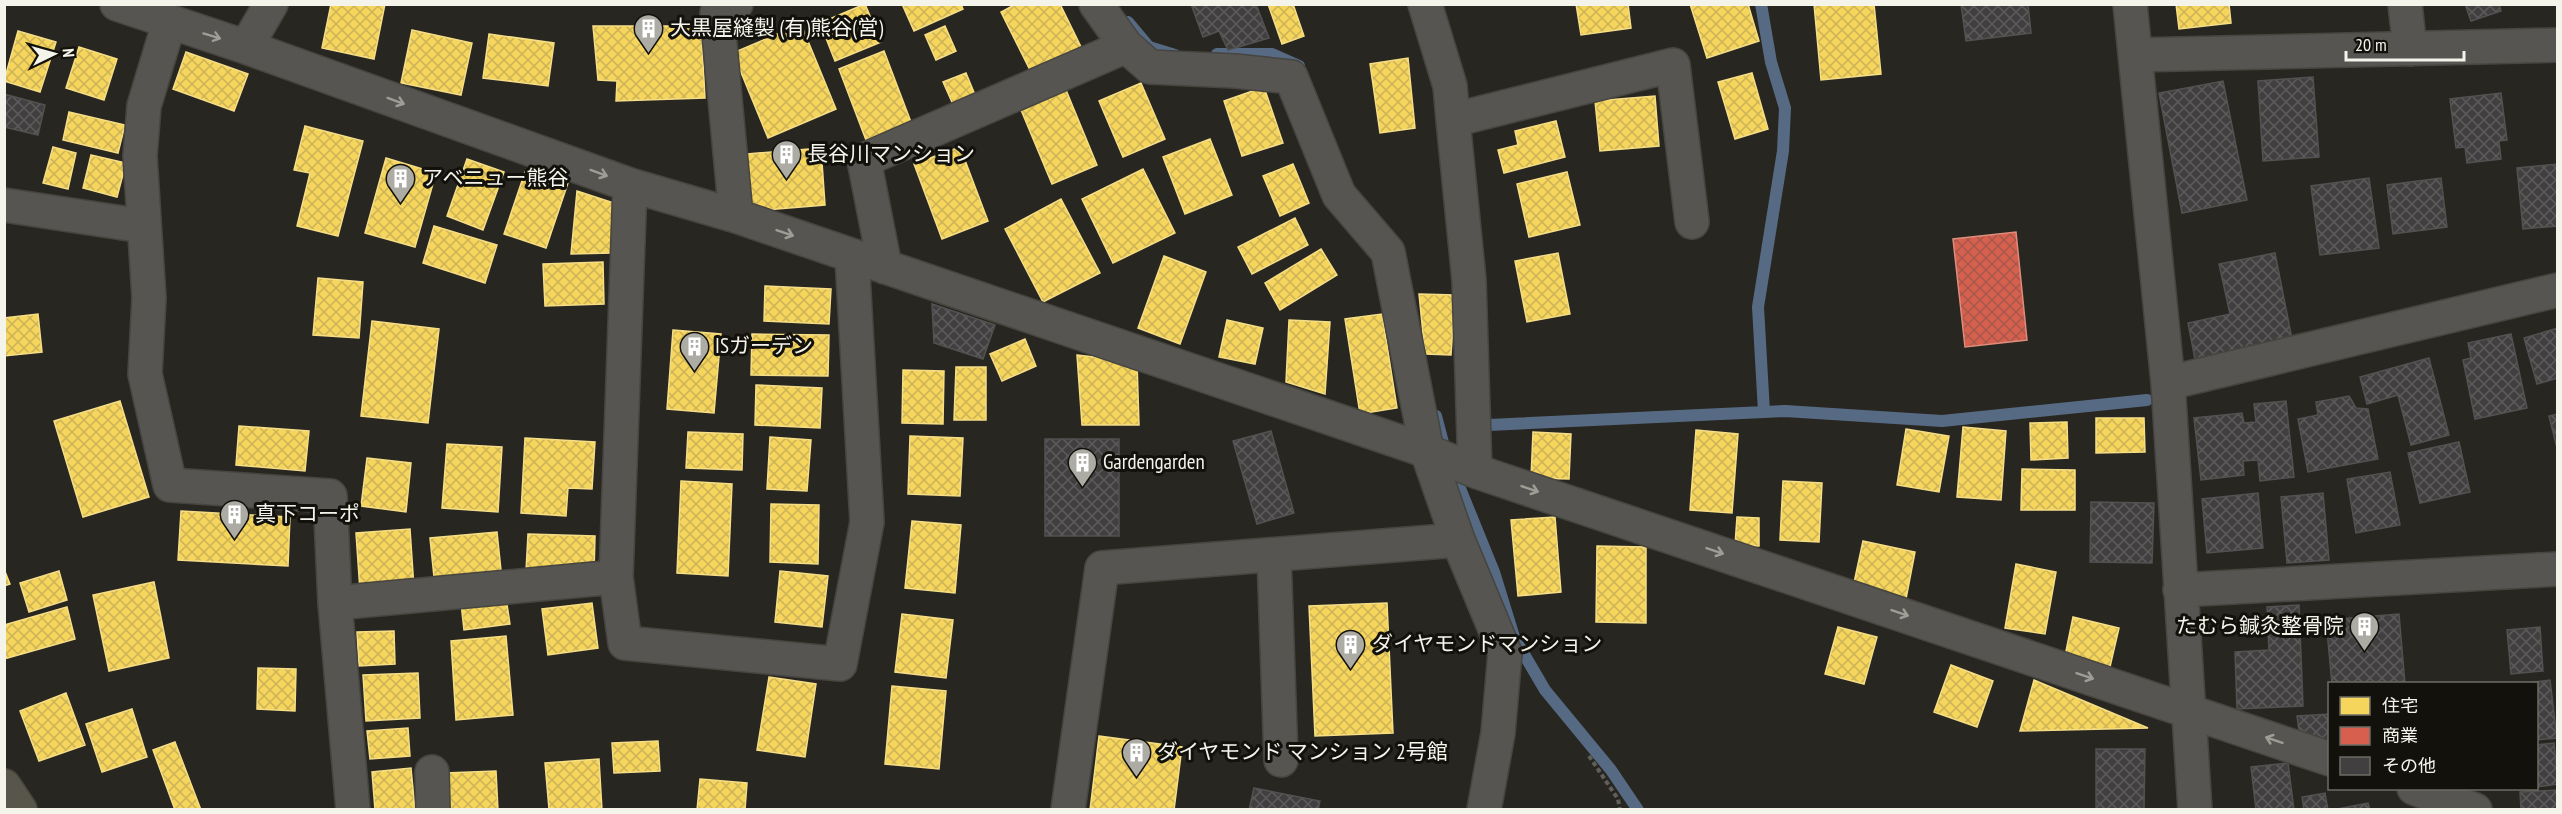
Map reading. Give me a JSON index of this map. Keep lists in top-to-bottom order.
{
  "places": {
    "building": [
      "大黒屋縫製 (有)熊谷(営)",
      "長谷川マンション",
      "アベニュー熊谷",
      "ISガーデン",
      "Gardengarden",
      "真下コーポ",
      "たむら鍼灸整骨院",
      "ダイヤモンドマンション",
      "ダイヤモンド マンション 2号館"
    ]
  },
  "legend": ["住宅", "商業", "その他"],
  "scale_bar": "20 m",
  "north": "right"
}
